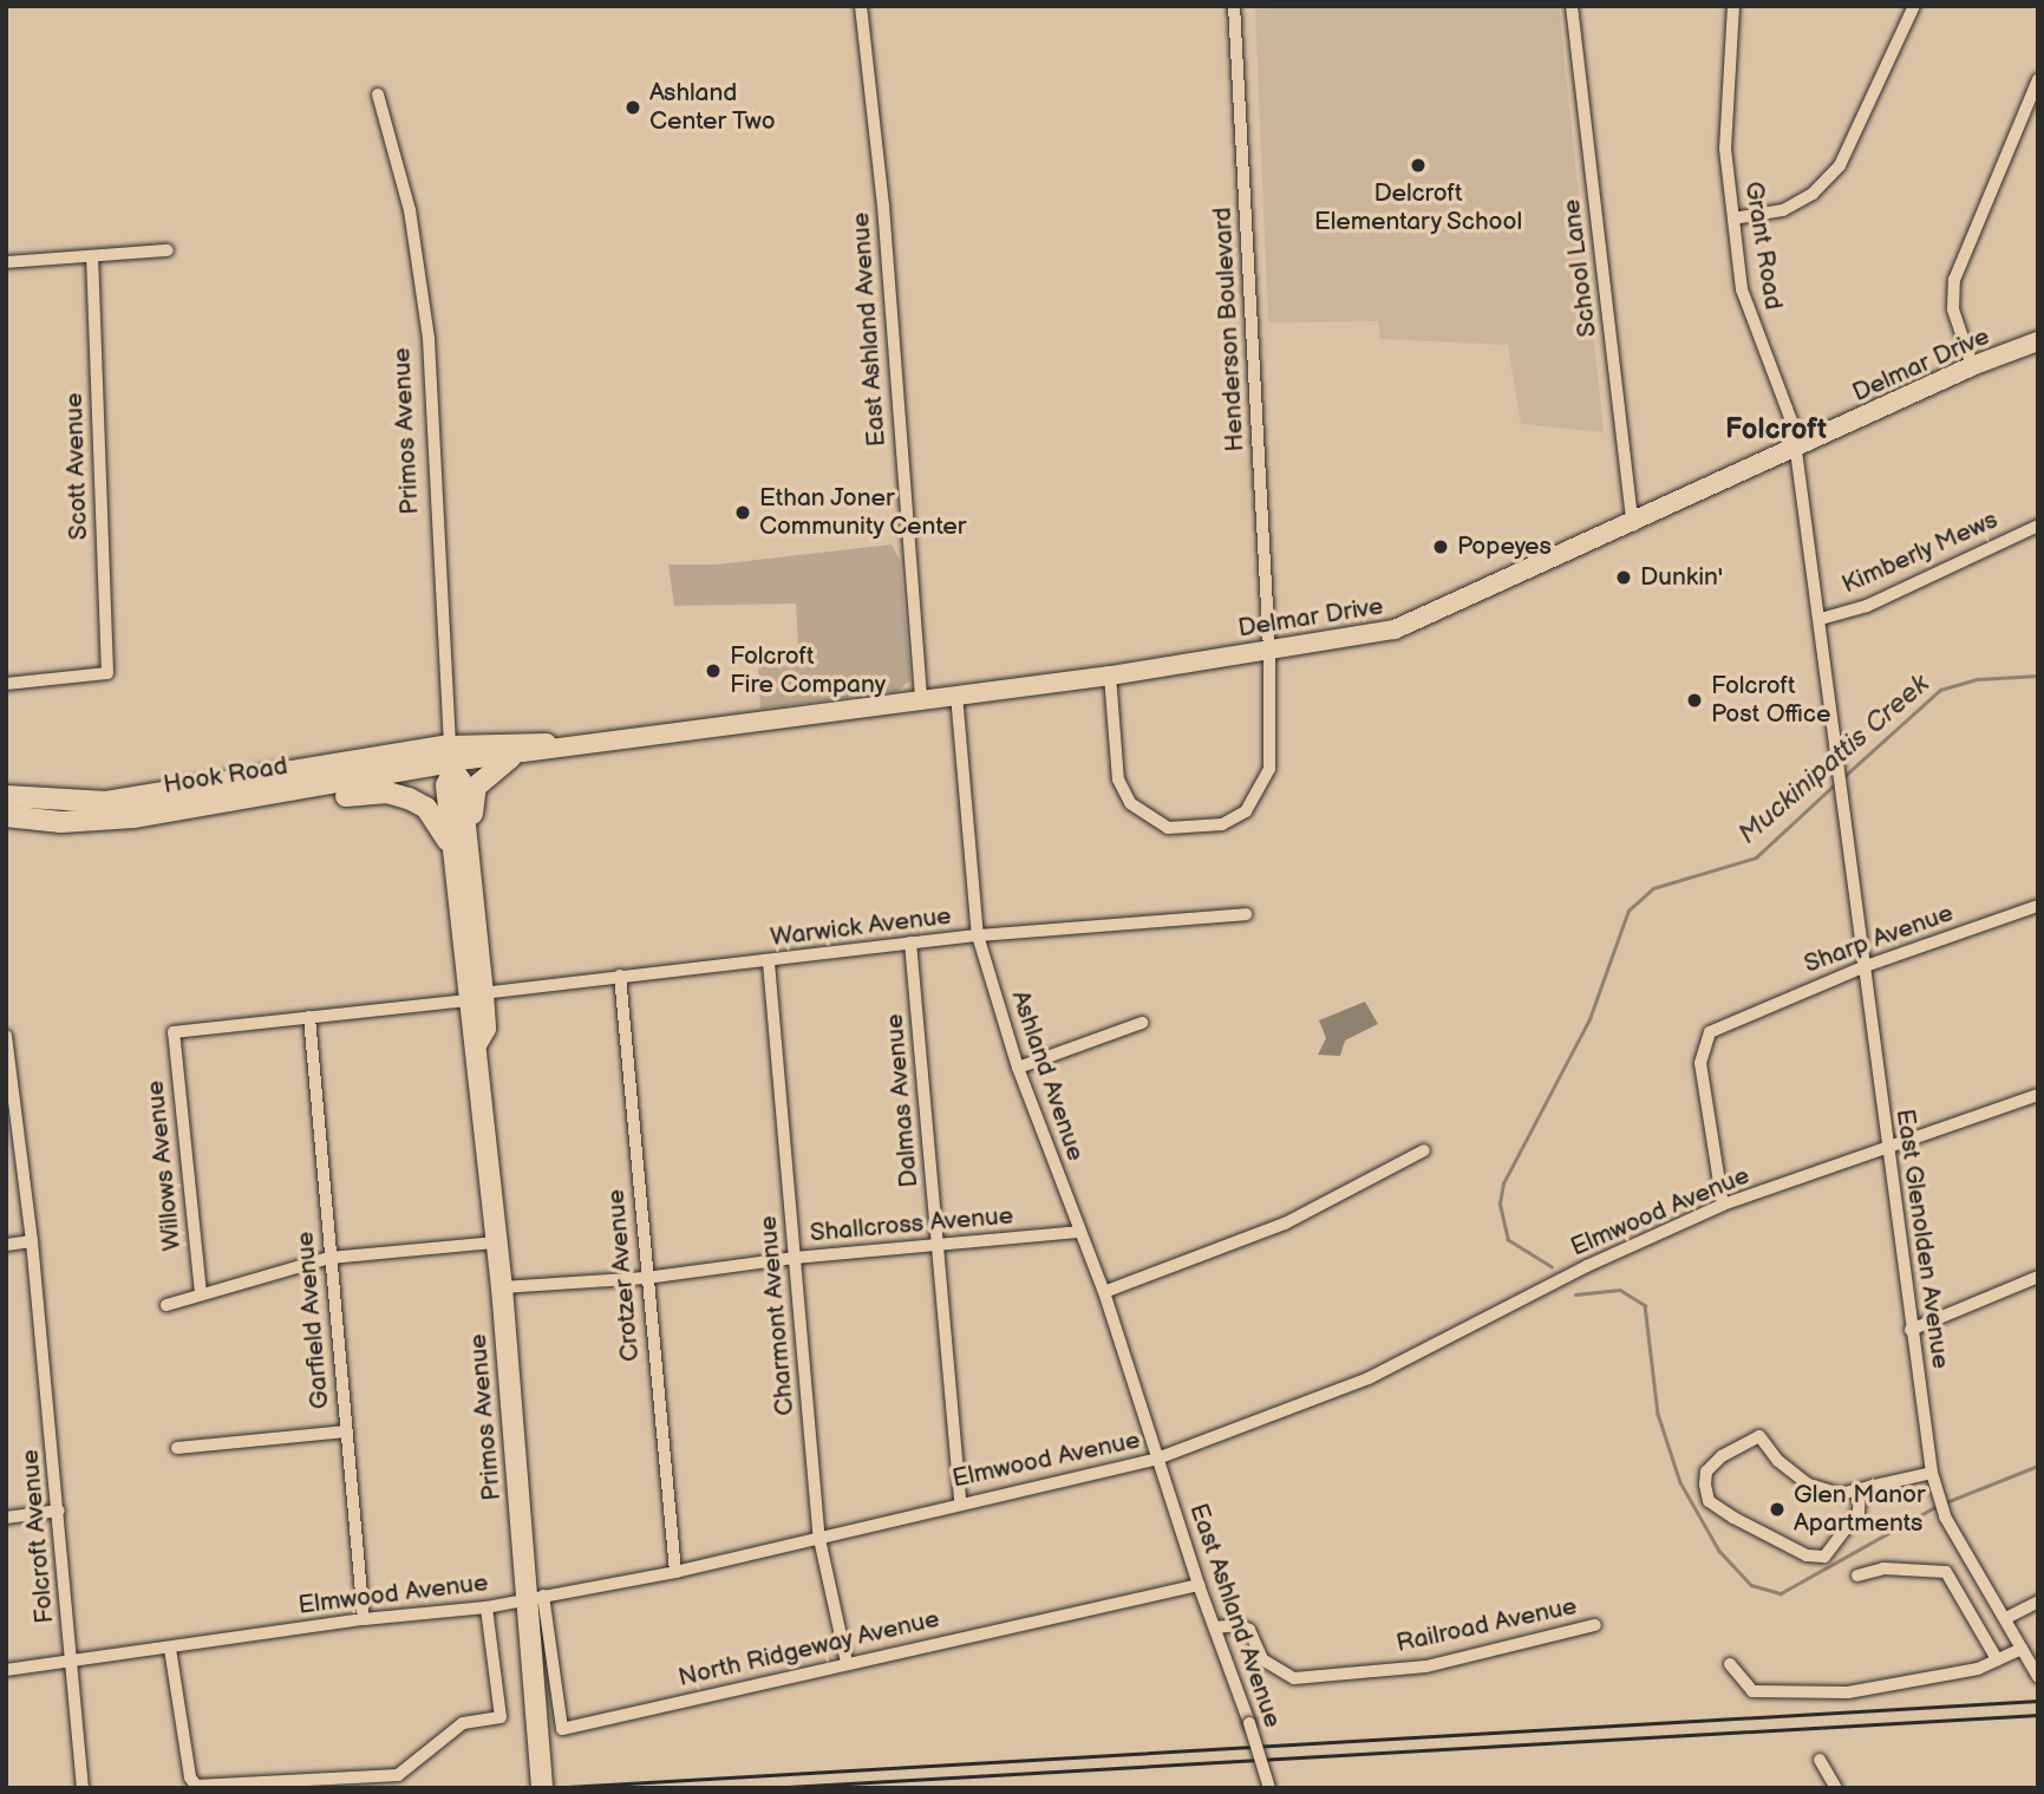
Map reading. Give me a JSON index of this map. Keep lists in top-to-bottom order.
{
  "streets": {
    "main road": ["Primos Avenue", "Hook Road"],
    "street": [
      "Grant Road",
      "School Lane",
      "East Ashland Avenue",
      "Henderson Boulevard",
      "Delmar Drive",
      "Scott Avenue",
      "Kimberly Mews",
      "Warwick Avenue",
      "Sharp Avenue",
      "Ashland Avenue",
      "Dalmas Avenue",
      "Willows Avenue",
      "Elmwood Avenue",
      "Shallcross Avenue",
      "East Glenolden Avenue",
      "Crotzer Avenue",
      "Charmont Avenue",
      "Garfield Avenue",
      "Folcroft Avenue",
      "Railroad Avenue",
      "North Ridgeway Avenue"
    ]
  },
  "crossings": [
    ["Grant Road", "Delmar Drive"],
    ["Grant Road", "Kimberly Mews"],
    ["Grant Road", "East Glenolden Avenue"],
    ["School Lane", "Delmar Drive"],
    ["East Ashland Avenue", "Delmar Drive"],
    ["East Ashland Avenue", "Ashland Avenue"],
    ["East Ashland Avenue", "Elmwood Avenue"],
    ["East Ashland Avenue", "Railroad Avenue"],
    ["East Ashland Avenue", "North Ridgeway Avenue"],
    ["Henderson Boulevard", "Delmar Drive"],
    ["Delmar Drive", "Primos Avenue"],
    ["Delmar Drive", "Hook Road"],
    ["Delmar Drive", "Ashland Avenue"],
    ["Primos Avenue", "Hook Road"],
    ["Primos Avenue", "Warwick Avenue"],
    ["Primos Avenue", "Elmwood Avenue"],
    ["Primos Avenue", "Shallcross Avenue"],
    ["Primos Avenue", "North Ridgeway Avenue"],
    ["Warwick Avenue", "Ashland Avenue"],
    ["Warwick Avenue", "Dalmas Avenue"],
    ["Warwick Avenue", "Willows Avenue"],
    ["Warwick Avenue", "Crotzer Avenue"],
    ["Warwick Avenue", "Charmont Avenue"],
    ["Warwick Avenue", "Garfield Avenue"],
    ["Sharp Avenue", "Elmwood Avenue"],
    ["Sharp Avenue", "East Glenolden Avenue"],
    ["Ashland Avenue", "Elmwood Avenue"],
    ["Ashland Avenue", "Shallcross Avenue"],
    ["Dalmas Avenue", "Elmwood Avenue"],
    ["Dalmas Avenue", "Shallcross Avenue"],
    ["Elmwood Avenue", "East Glenolden Avenue"],
    ["Elmwood Avenue", "Crotzer Avenue"],
    ["Elmwood Avenue", "Charmont Avenue"],
    ["Elmwood Avenue", "Garfield Avenue"],
    ["Elmwood Avenue", "Folcroft Avenue"],
    ["Elmwood Avenue", "North Ridgeway Avenue"],
    ["Shallcross Avenue", "Crotzer Avenue"],
    ["Shallcross Avenue", "Charmont Avenue"],
    ["Charmont Avenue", "North Ridgeway Avenue"]
  ],
  "districts": ["Folcroft"],
  "water": ["Muckinipattis Creek"],
  "places": [
    "Ashland Center Two",
    "Delcroft Elementary School",
    "Ethan Joner Community Center",
    "Popeyes",
    "Dunkin'",
    "Folcroft Fire Company",
    "Folcroft Post Office",
    "Glen Manor Apartments"
  ]
}
